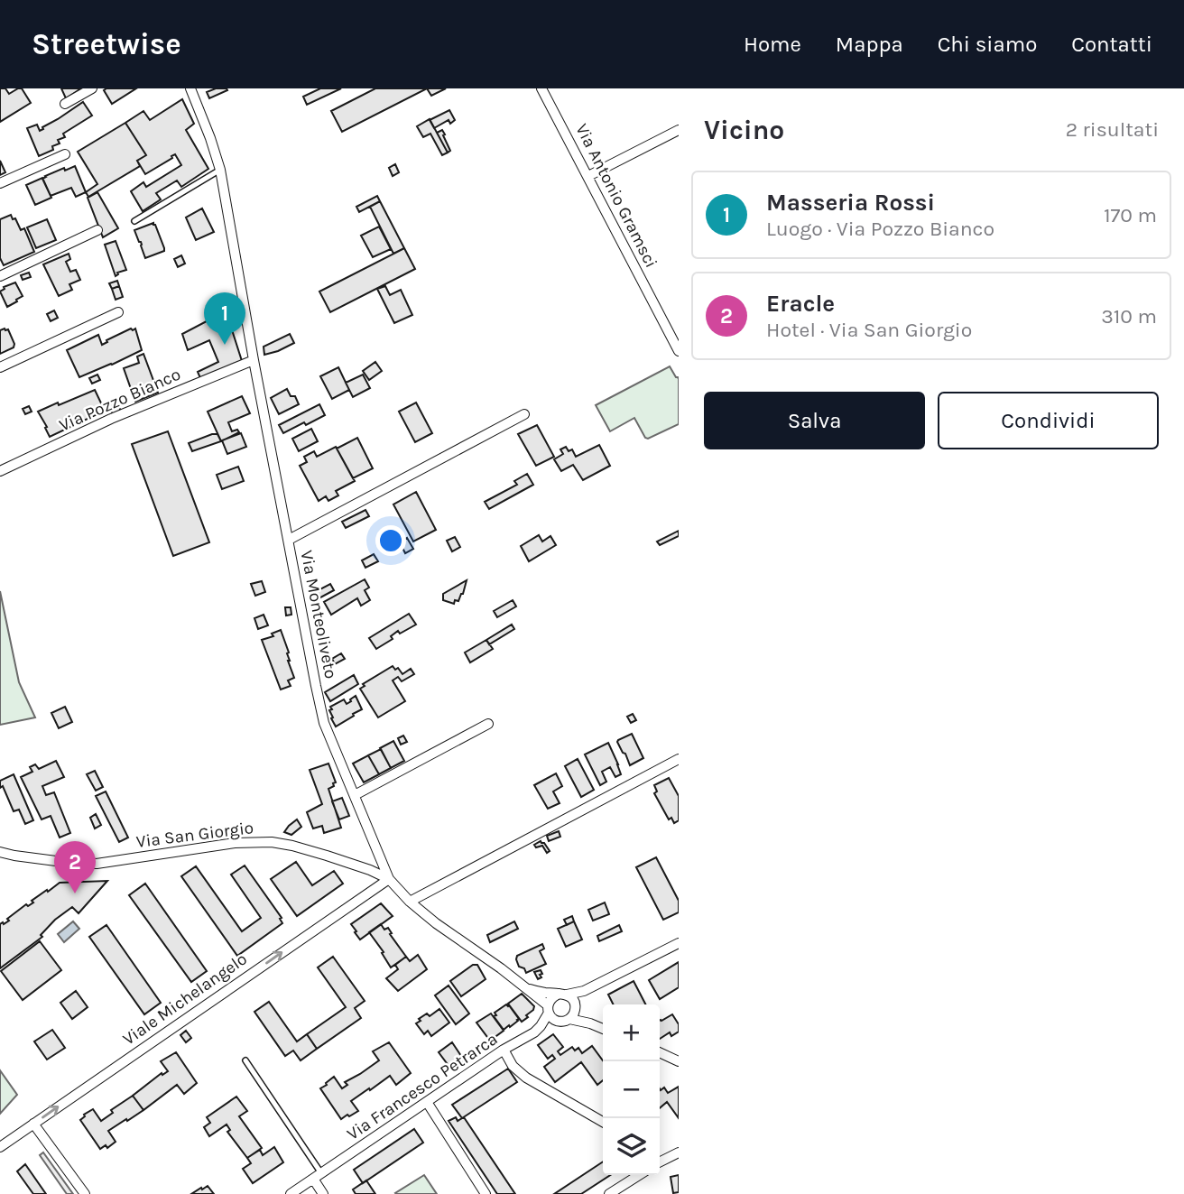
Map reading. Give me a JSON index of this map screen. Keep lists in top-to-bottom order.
{
  "streets": {
    "street": [
      "Via Antonio Gramsci",
      "Via Pozzo Bianco",
      "Via Monteoliveto",
      "Via San Giorgio",
      "Viale Michelangelo",
      "Via Francesco Petrarca"
    ]
  },
  "crossings": [
    ["Via Pozzo Bianco", "Via Monteoliveto"],
    ["Via Monteoliveto", "Via San Giorgio"],
    ["Via Monteoliveto", "Viale Michelangelo"],
    ["Via Monteoliveto", "Via Francesco Petrarca"],
    ["Via San Giorgio", "Viale Michelangelo"]
  ],
  "one_way": ["Viale Michelangelo"],
  "page": {
    "header": "Streetwise",
    "nav": [
      "Home",
      "Mappa",
      "Chi siamo",
      "Contatti"
    ],
    "heading": ["Vicino", "2 risultati"],
    "list": [
      {
        "mark": "1",
        "name": "Masseria Rossi",
        "note": "Luogo · Via Pozzo Bianco",
        "value": "170 m"
      },
      {
        "mark": "2",
        "name": "Eracle",
        "note": "Hotel · Via San Giorgio",
        "value": "310 m"
      }
    ],
    "pins": ["1", "2"],
    "buttons": ["Salva", "Condividi"],
    "map_buttons": ["+", "−"]
  }
}
